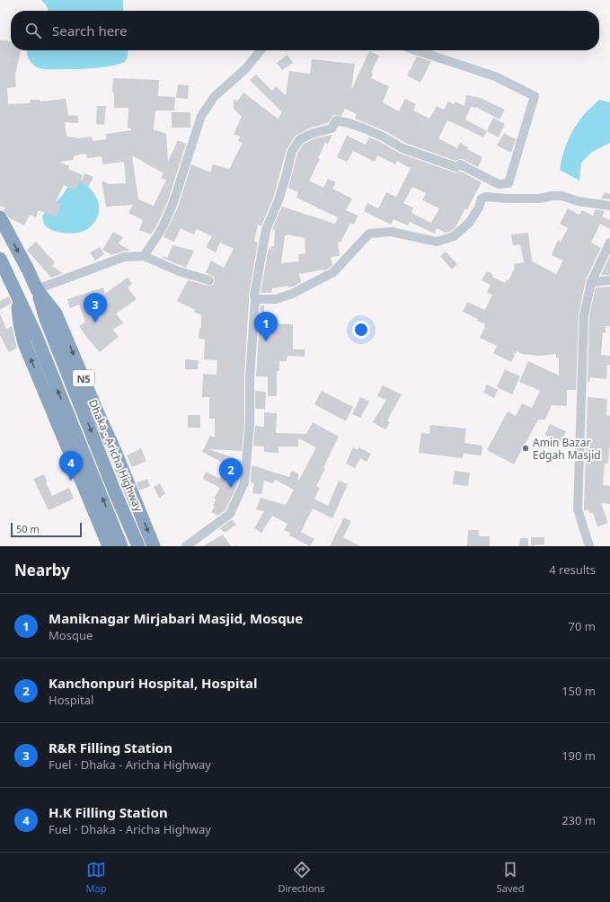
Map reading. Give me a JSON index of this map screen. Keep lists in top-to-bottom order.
{
  "streets": {
    "highway": ["N5", "Dhaka - Aricha Highway"]
  },
  "places": ["Amin Bazar Edgah Masjid"],
  "scale_bar": "50 m",
  "page": {
    "search": "Search here",
    "pins": [
      "3",
      "1",
      "4",
      "2"
    ],
    "scale": "50 m",
    "heading": ["Nearby", "4 results"],
    "list": [
      {
        "mark": "1",
        "name": "Maniknagar Mirjabari Masjid, Mosque",
        "note": "Mosque",
        "value": "70 m"
      },
      {
        "mark": "2",
        "name": "Kanchonpuri Hospital, Hospital",
        "note": "Hospital",
        "value": "150 m"
      },
      {
        "mark": "3",
        "name": "R&R Filling Station",
        "note": "Fuel · Dhaka - Aricha Highway",
        "value": "190 m"
      },
      {
        "mark": "4",
        "name": "H.K Filling Station",
        "note": "Fuel · Dhaka - Aricha Highway",
        "value": "230 m"
      }
    ],
    "nav": ["Map", "Directions", "Saved"]
  }
}
